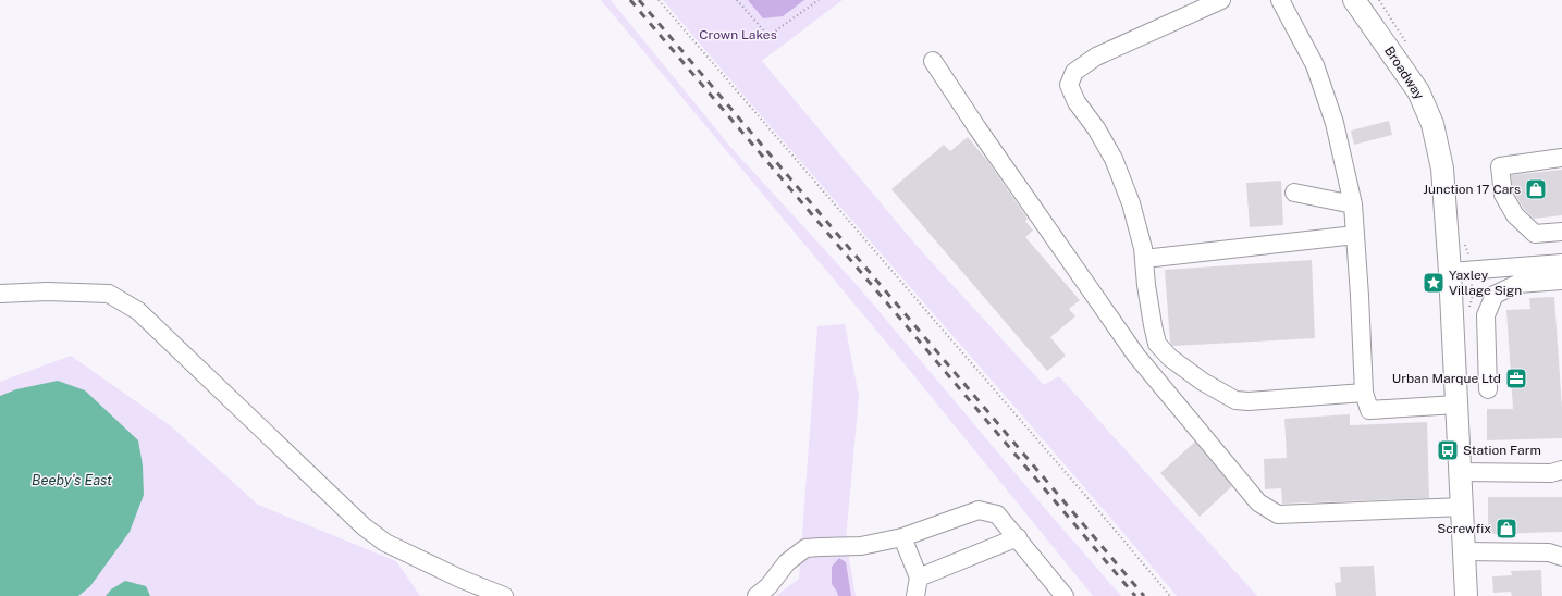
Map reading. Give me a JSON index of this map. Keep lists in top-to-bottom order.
{
  "streets": {
    "main road": ["Broadway"]
  },
  "water": ["Beeby's East"],
  "parks": ["Crown Lakes"],
  "places": {
    "shop": ["Junction 17 Cars", "Screwfix"],
    "place": ["Yaxley Village Sign"],
    "office": ["Urban Marque Ltd"],
    "bus stop": ["Station Farm"]
  }
}
